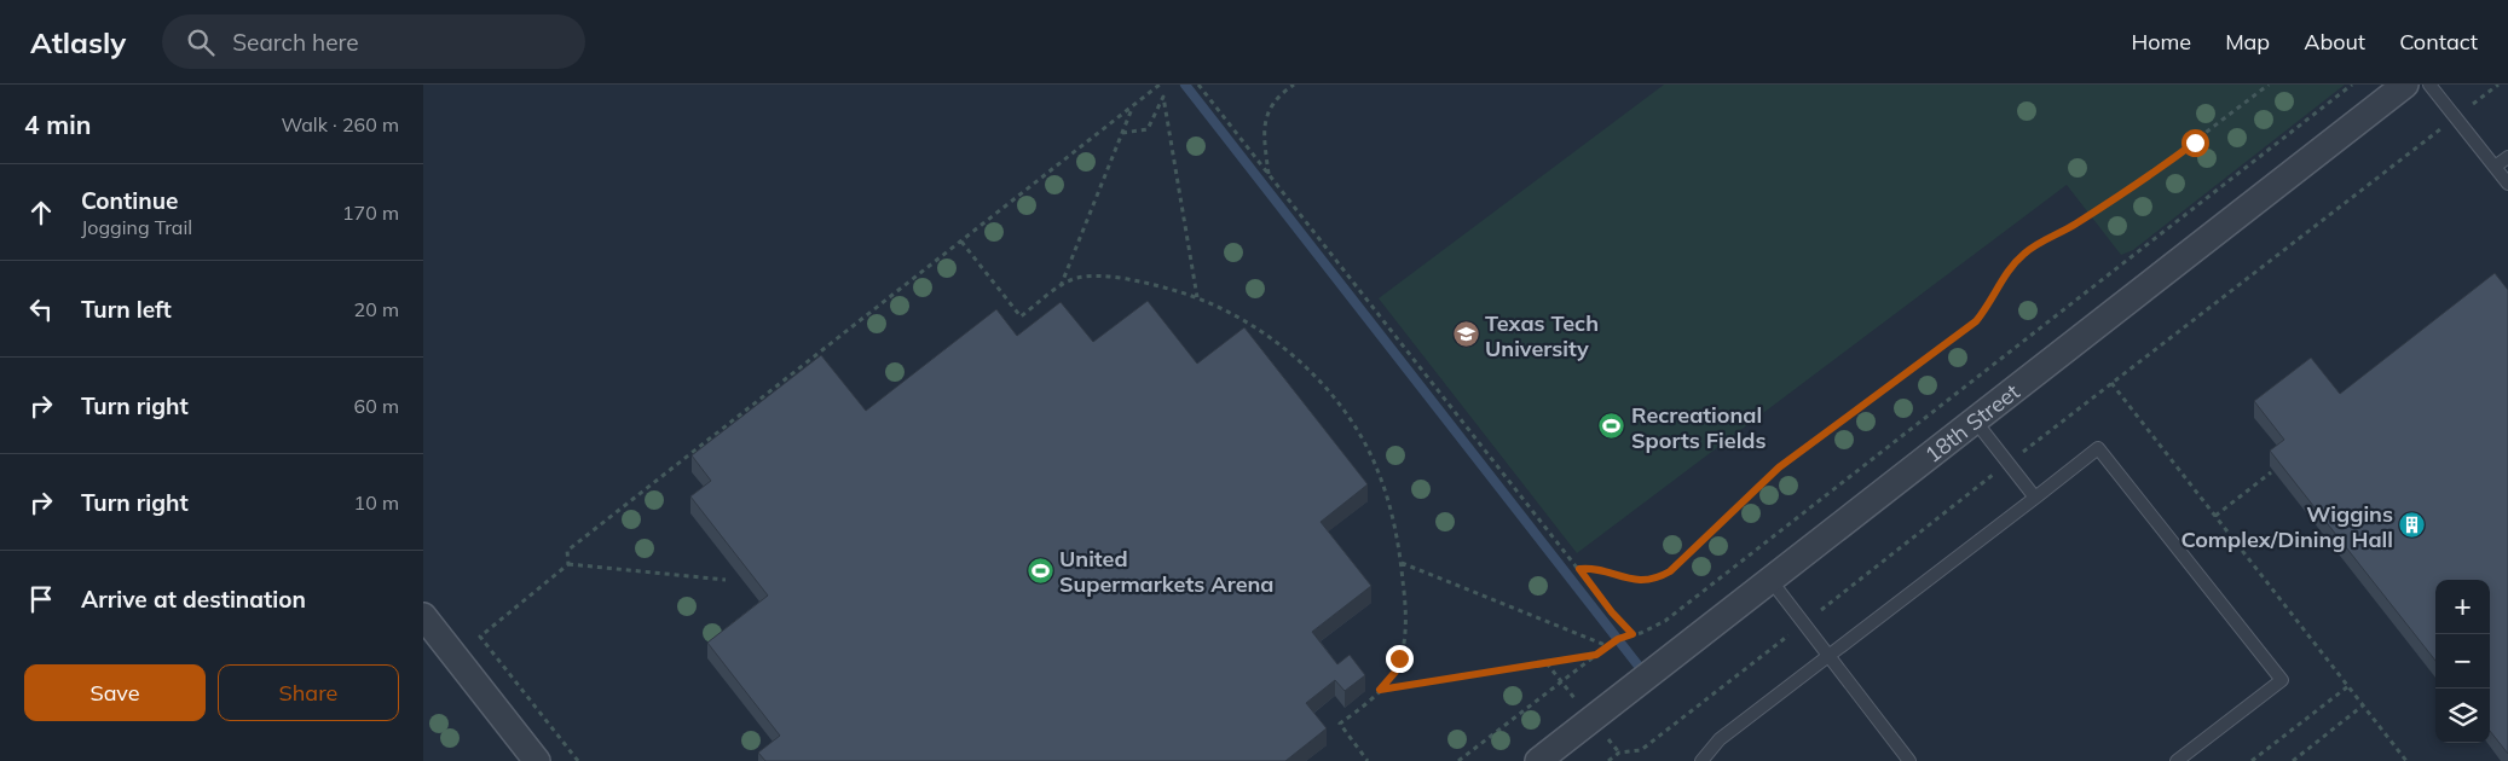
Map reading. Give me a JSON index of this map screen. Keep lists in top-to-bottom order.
{
  "streets": {
    "street": ["18th Street"]
  },
  "places": {
    "school or university": ["Texas Tech University"],
    "sports": ["Recreational Sports Fields", "United Supermarkets Arena"],
    "building": ["Wiggins Complex/Dining Hall"]
  },
  "page": {
    "header": "Atlasly",
    "search": "Search here",
    "nav": [
      "Home",
      "Map",
      "About",
      "Contact"
    ],
    "heading": ["4 min", "Walk · 260 m"],
    "list": [
      ["Continue", "Jogging Trail", "170 m"],
      ["Turn left", "20 m"],
      ["Turn right", "60 m"],
      ["Turn right", "10 m"],
      "Arrive at destination"
    ],
    "map_buttons": ["+", "−"],
    "buttons": ["Save", "Share"]
  }
}
